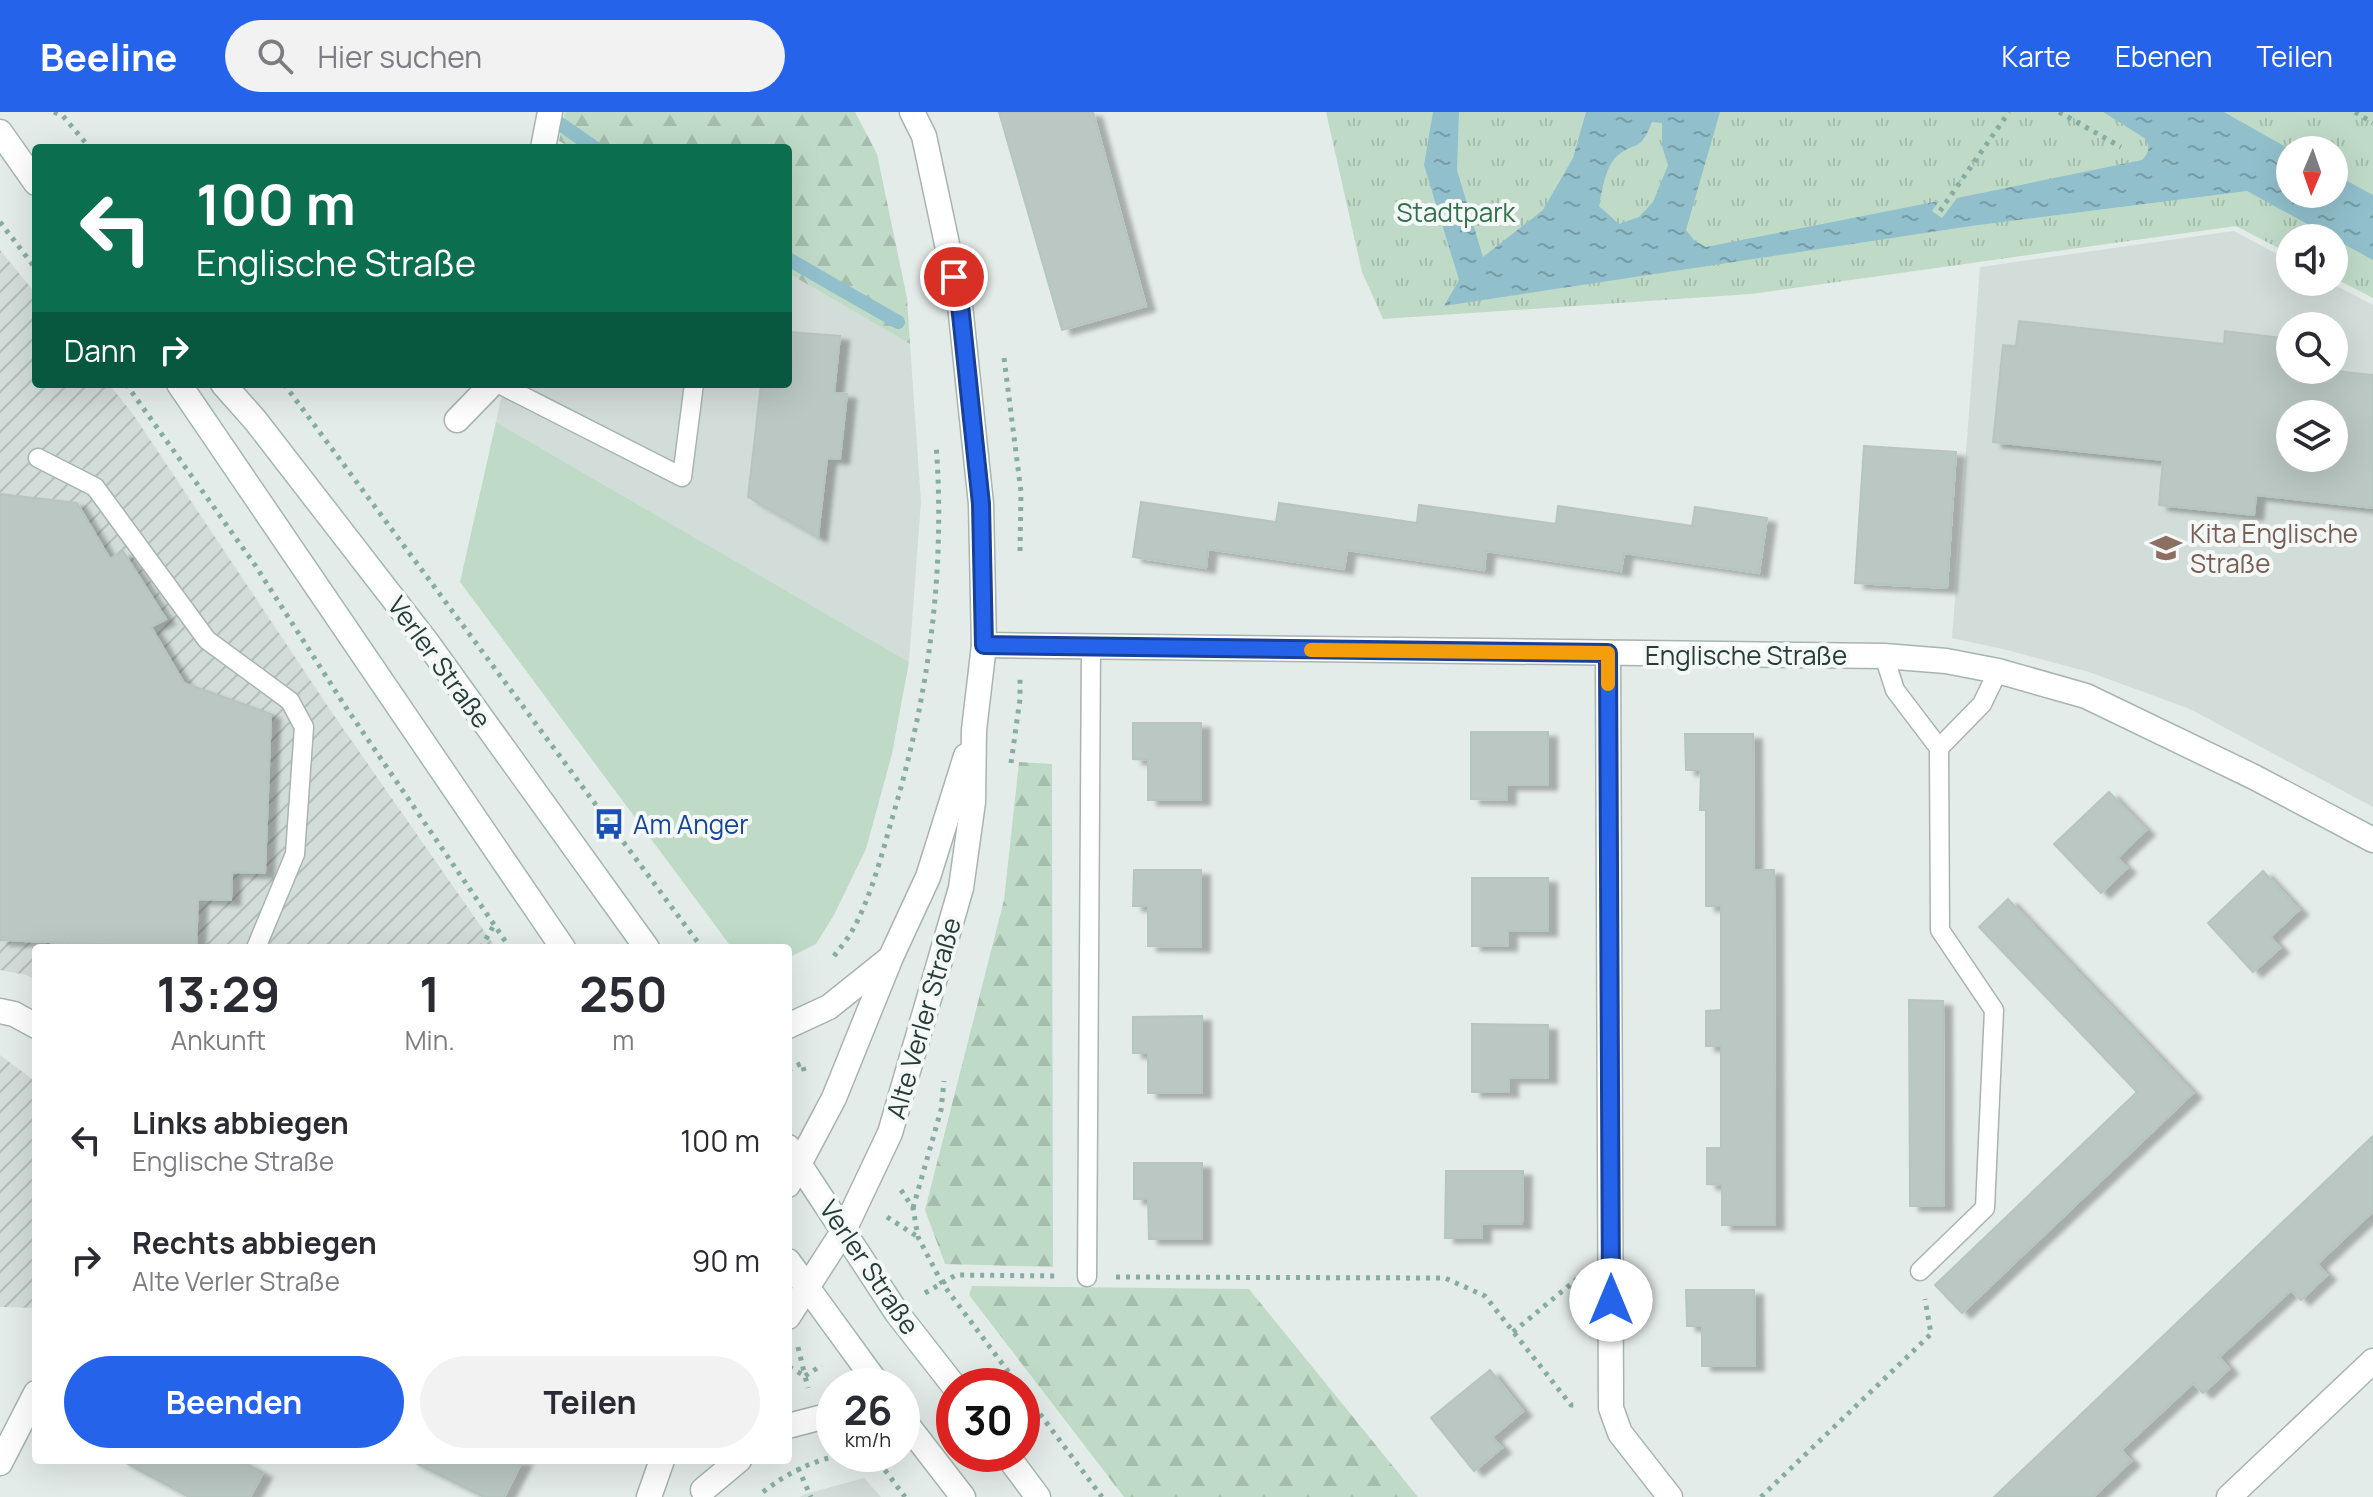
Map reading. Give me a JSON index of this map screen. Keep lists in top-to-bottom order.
{
  "streets": {
    "street": ["Englische Straße", "Verler Straße", "Alte Verler Straße"]
  },
  "crossings": [
    ["Englische Straße", "Alte Verler Straße"],
    ["Verler Straße", "Alte Verler Straße"]
  ],
  "parks": ["Stadtpark"],
  "places": {
    "school or university": ["Kita Englische Straße"],
    "bus stop": ["Am Anger"]
  },
  "north": "bottom",
  "page": {
    "header": "Beeline",
    "search": "Hier suchen",
    "nav": ["Karte", "Ebenen", "Teilen"],
    "turn": ["100 m", "Englische Straße"],
    "then": "Dann",
    "eta": [
      "13:29",
      "Ankunft",
      "1",
      "Min.",
      "250",
      "m"
    ],
    "list": [
      {
        "name": "Links abbiegen",
        "note": "Englische Straße",
        "value": "100 m"
      },
      {
        "name": "Rechts abbiegen",
        "note": "Alte Verler Straße",
        "value": "90 m"
      }
    ],
    "buttons": ["Beenden", "Teilen"],
    "speed": "26 km/h",
    "limit": "30"
  }
}
